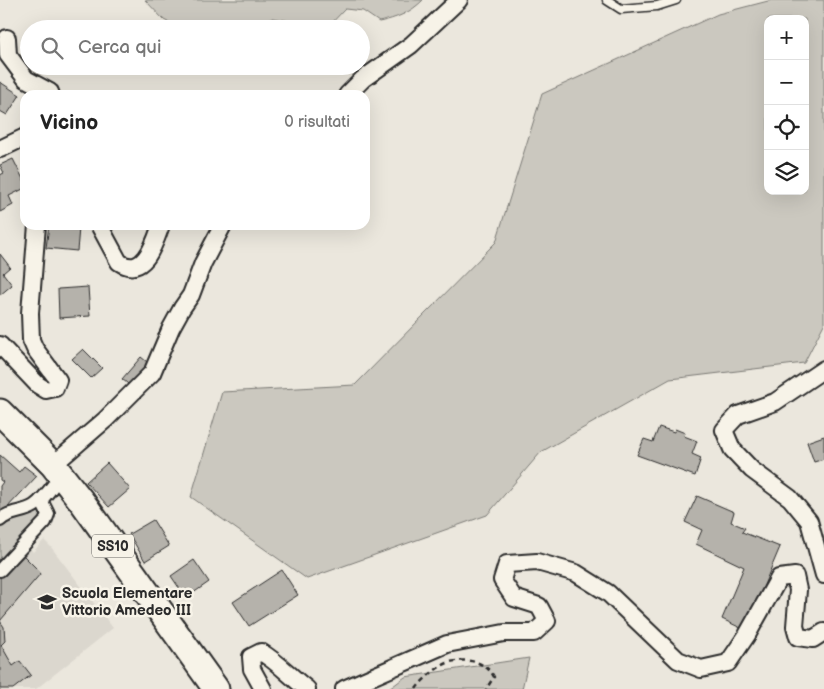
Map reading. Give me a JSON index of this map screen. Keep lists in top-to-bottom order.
{
  "streets": {
    "main road": ["SS10"]
  },
  "places": {
    "school or university": ["Scuola Elementare Vittorio Amedeo III"]
  },
  "page": {
    "map_buttons": ["+", "−"],
    "search": "Cerca qui",
    "heading": ["Vicino", "0 risultati"]
  }
}
